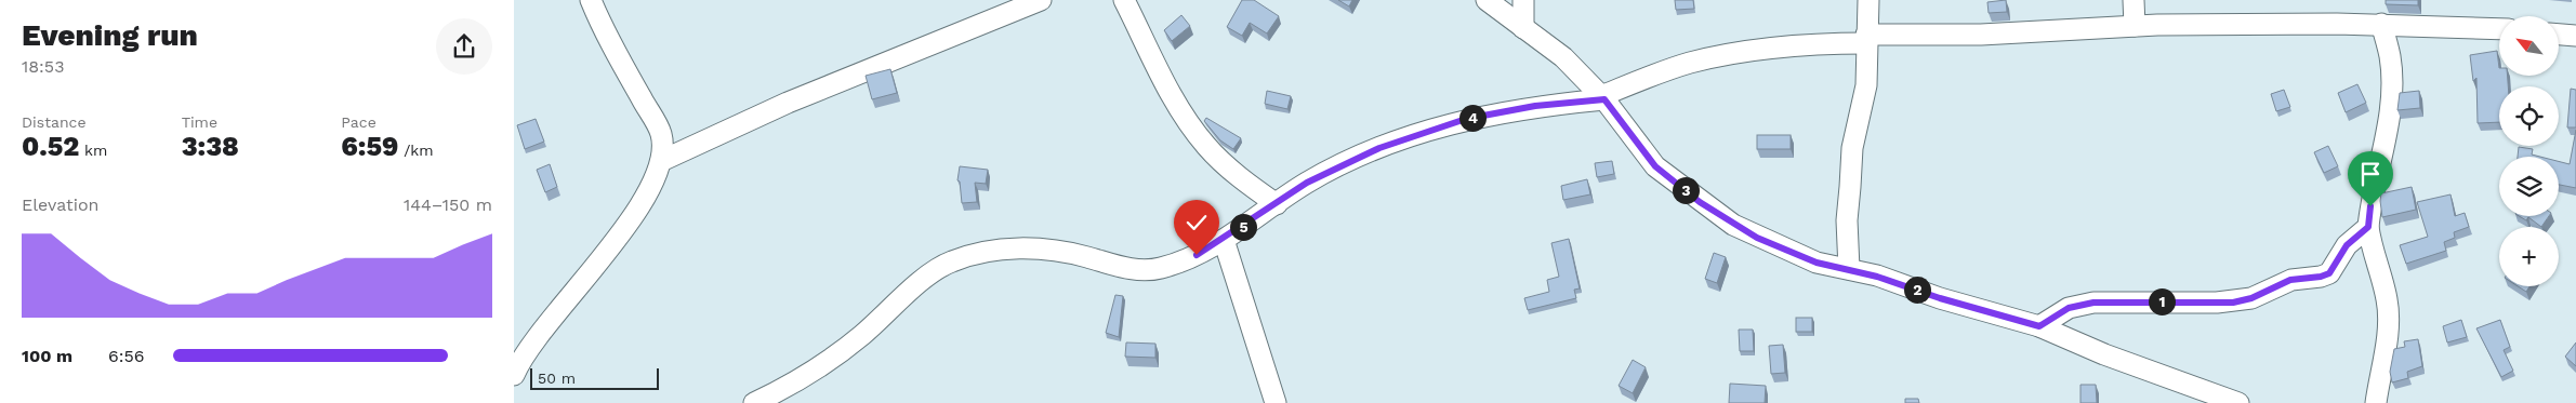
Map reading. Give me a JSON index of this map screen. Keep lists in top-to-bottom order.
{
  "scale_bar": "50 m",
  "north": "top left",
  "page": {
    "heading": ["Evening run", "18:53"],
    "map_buttons": "+",
    "stats": [
      ["Distance", "0.52 km"],
      ["Time", "3:38"],
      ["Pace", "6:59 /km"]
    ],
    "pins": [
      "4",
      "3",
      "5",
      "2",
      "1"
    ],
    "chart": ["Elevation", "144–150 m"],
    "list": [
      {
        "name": "100 m",
        "note": "6:56"
      }
    ],
    "scale": "50 m"
  }
}
